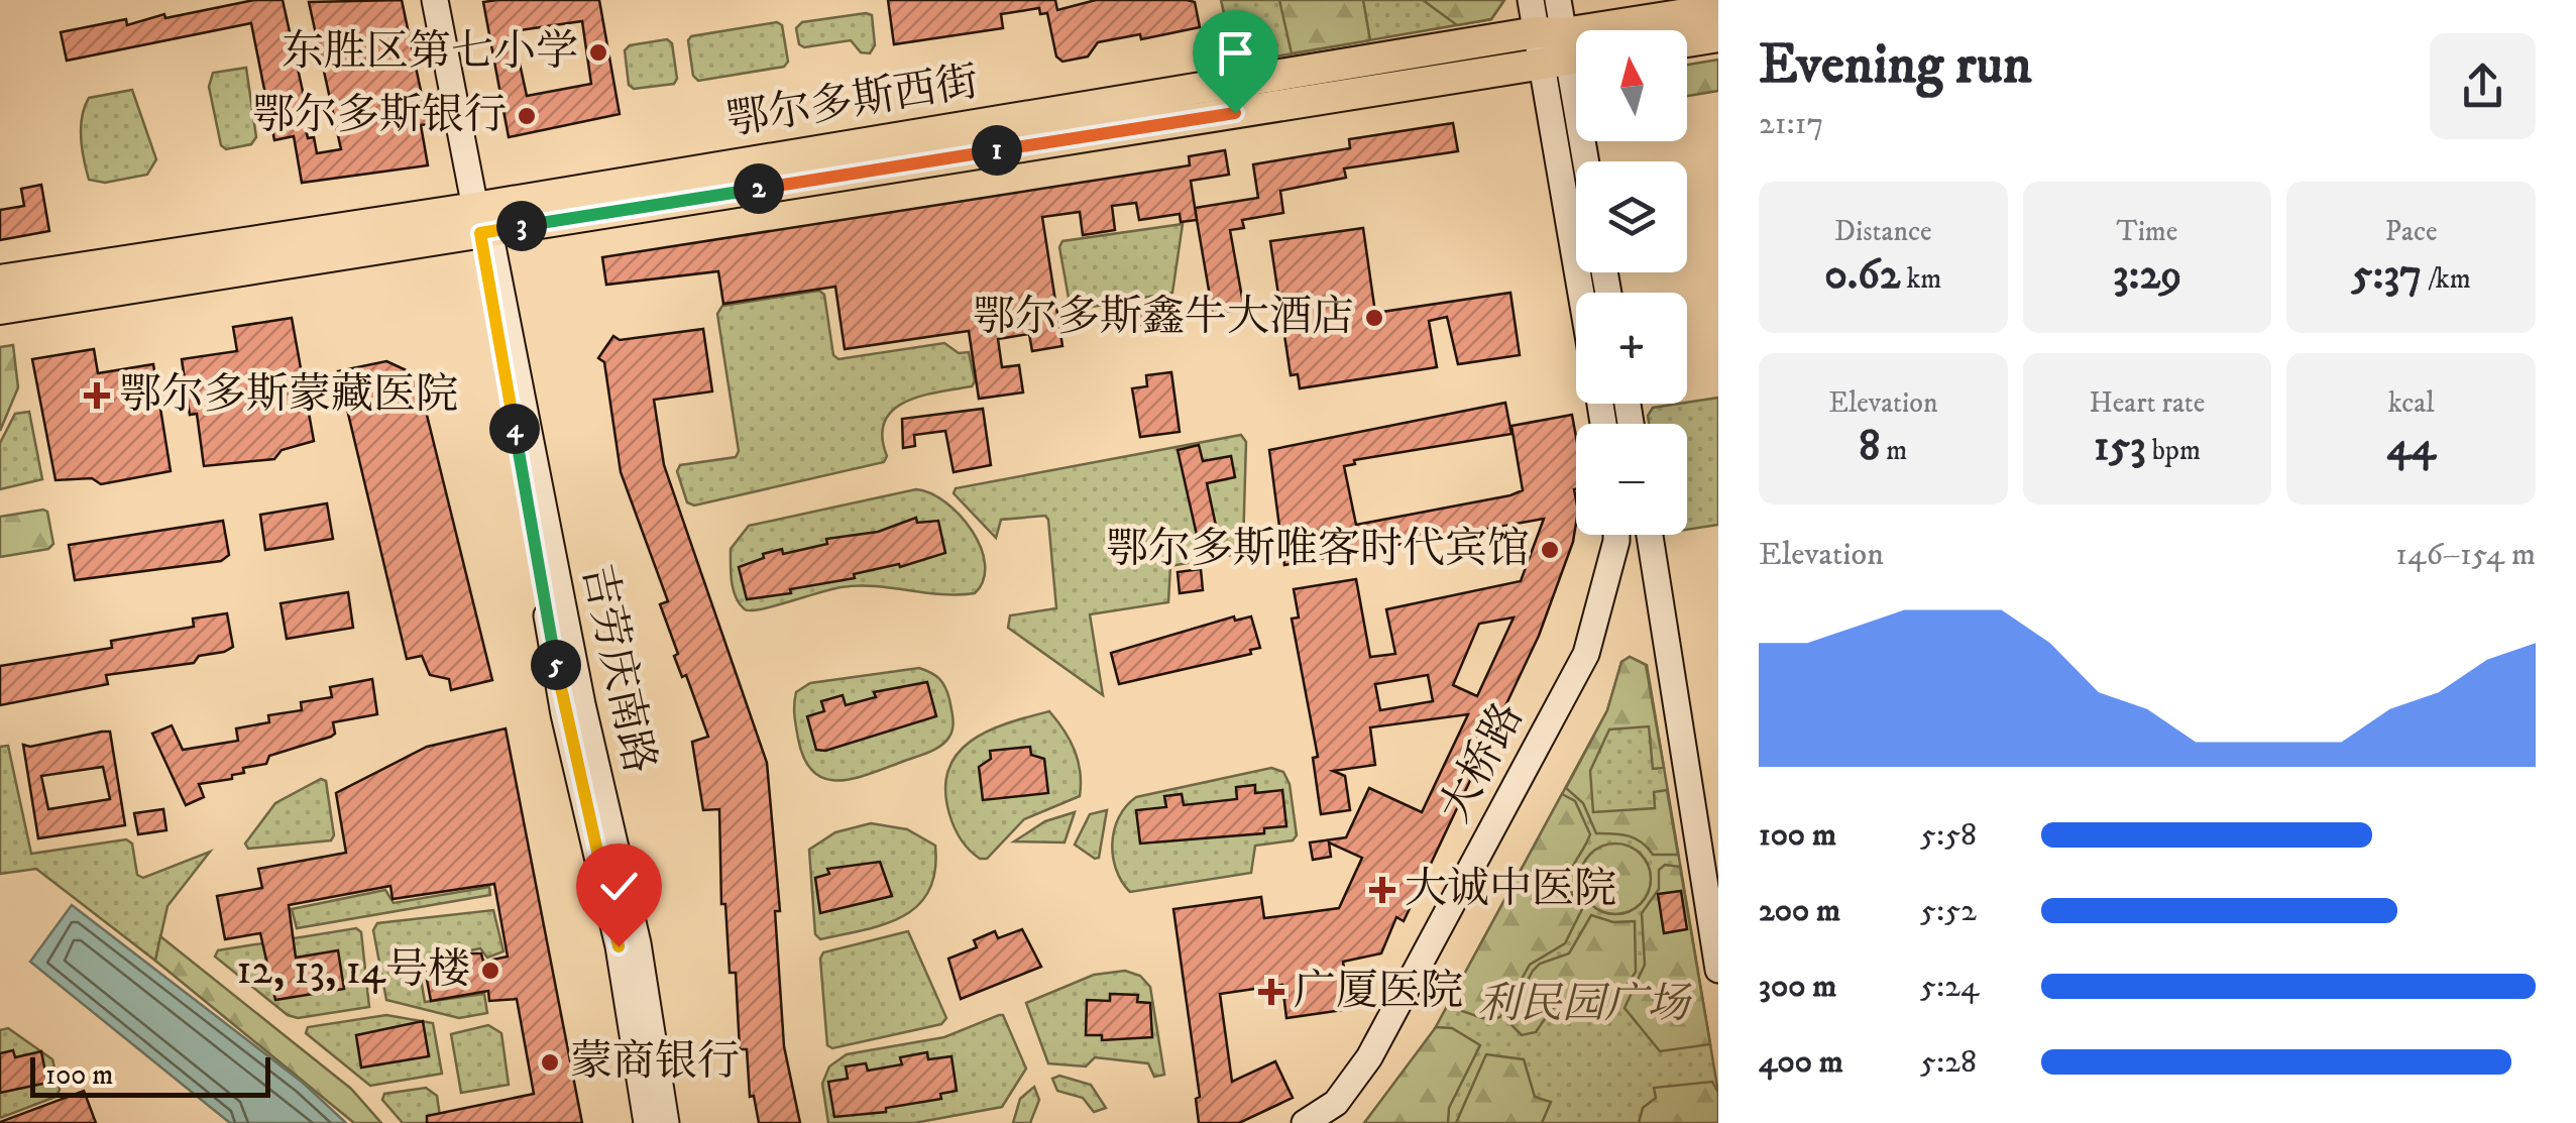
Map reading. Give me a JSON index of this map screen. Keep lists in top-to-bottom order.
{
  "streets": {
    "main road": ["鄂尔多斯西街", "吉劳庆南路", "大桥路"]
  },
  "crossings": [
    ["鄂尔多斯西街", "吉劳庆南路"]
  ],
  "parks": ["利民园广场"],
  "places": {
    "other": [
      "东胜区第七小学",
      "鄂尔多斯银行",
      "鄂尔多斯鑫牛大酒店",
      "鄂尔多斯唯客时代宾馆",
      "12, 13, 14号楼",
      "蒙商银行"
    ],
    "health": ["鄂尔多斯蒙藏医院", "大诚中医院", "广厦医院"]
  },
  "scale_bar": "100 m",
  "north": "top",
  "page": {
    "heading": ["Evening run", "21:17"],
    "map_buttons": ["+", "−"],
    "pins": [
      "1",
      "2",
      "3",
      "4",
      "5"
    ],
    "stats": [
      ["Distance", "0.62 km"],
      ["Time", "3:29"],
      ["Pace", "5:37 /km"],
      ["Elevation", "8 m"],
      ["Heart rate", "153 bpm"],
      ["kcal", "44"]
    ],
    "chart": ["Elevation", "146–154 m"],
    "list": [
      {
        "name": "100 m",
        "note": "5:58"
      },
      {
        "name": "200 m",
        "note": "5:52"
      },
      {
        "name": "300 m",
        "note": "5:24"
      },
      {
        "name": "400 m",
        "note": "5:28"
      }
    ],
    "scale": "100 m"
  }
}
